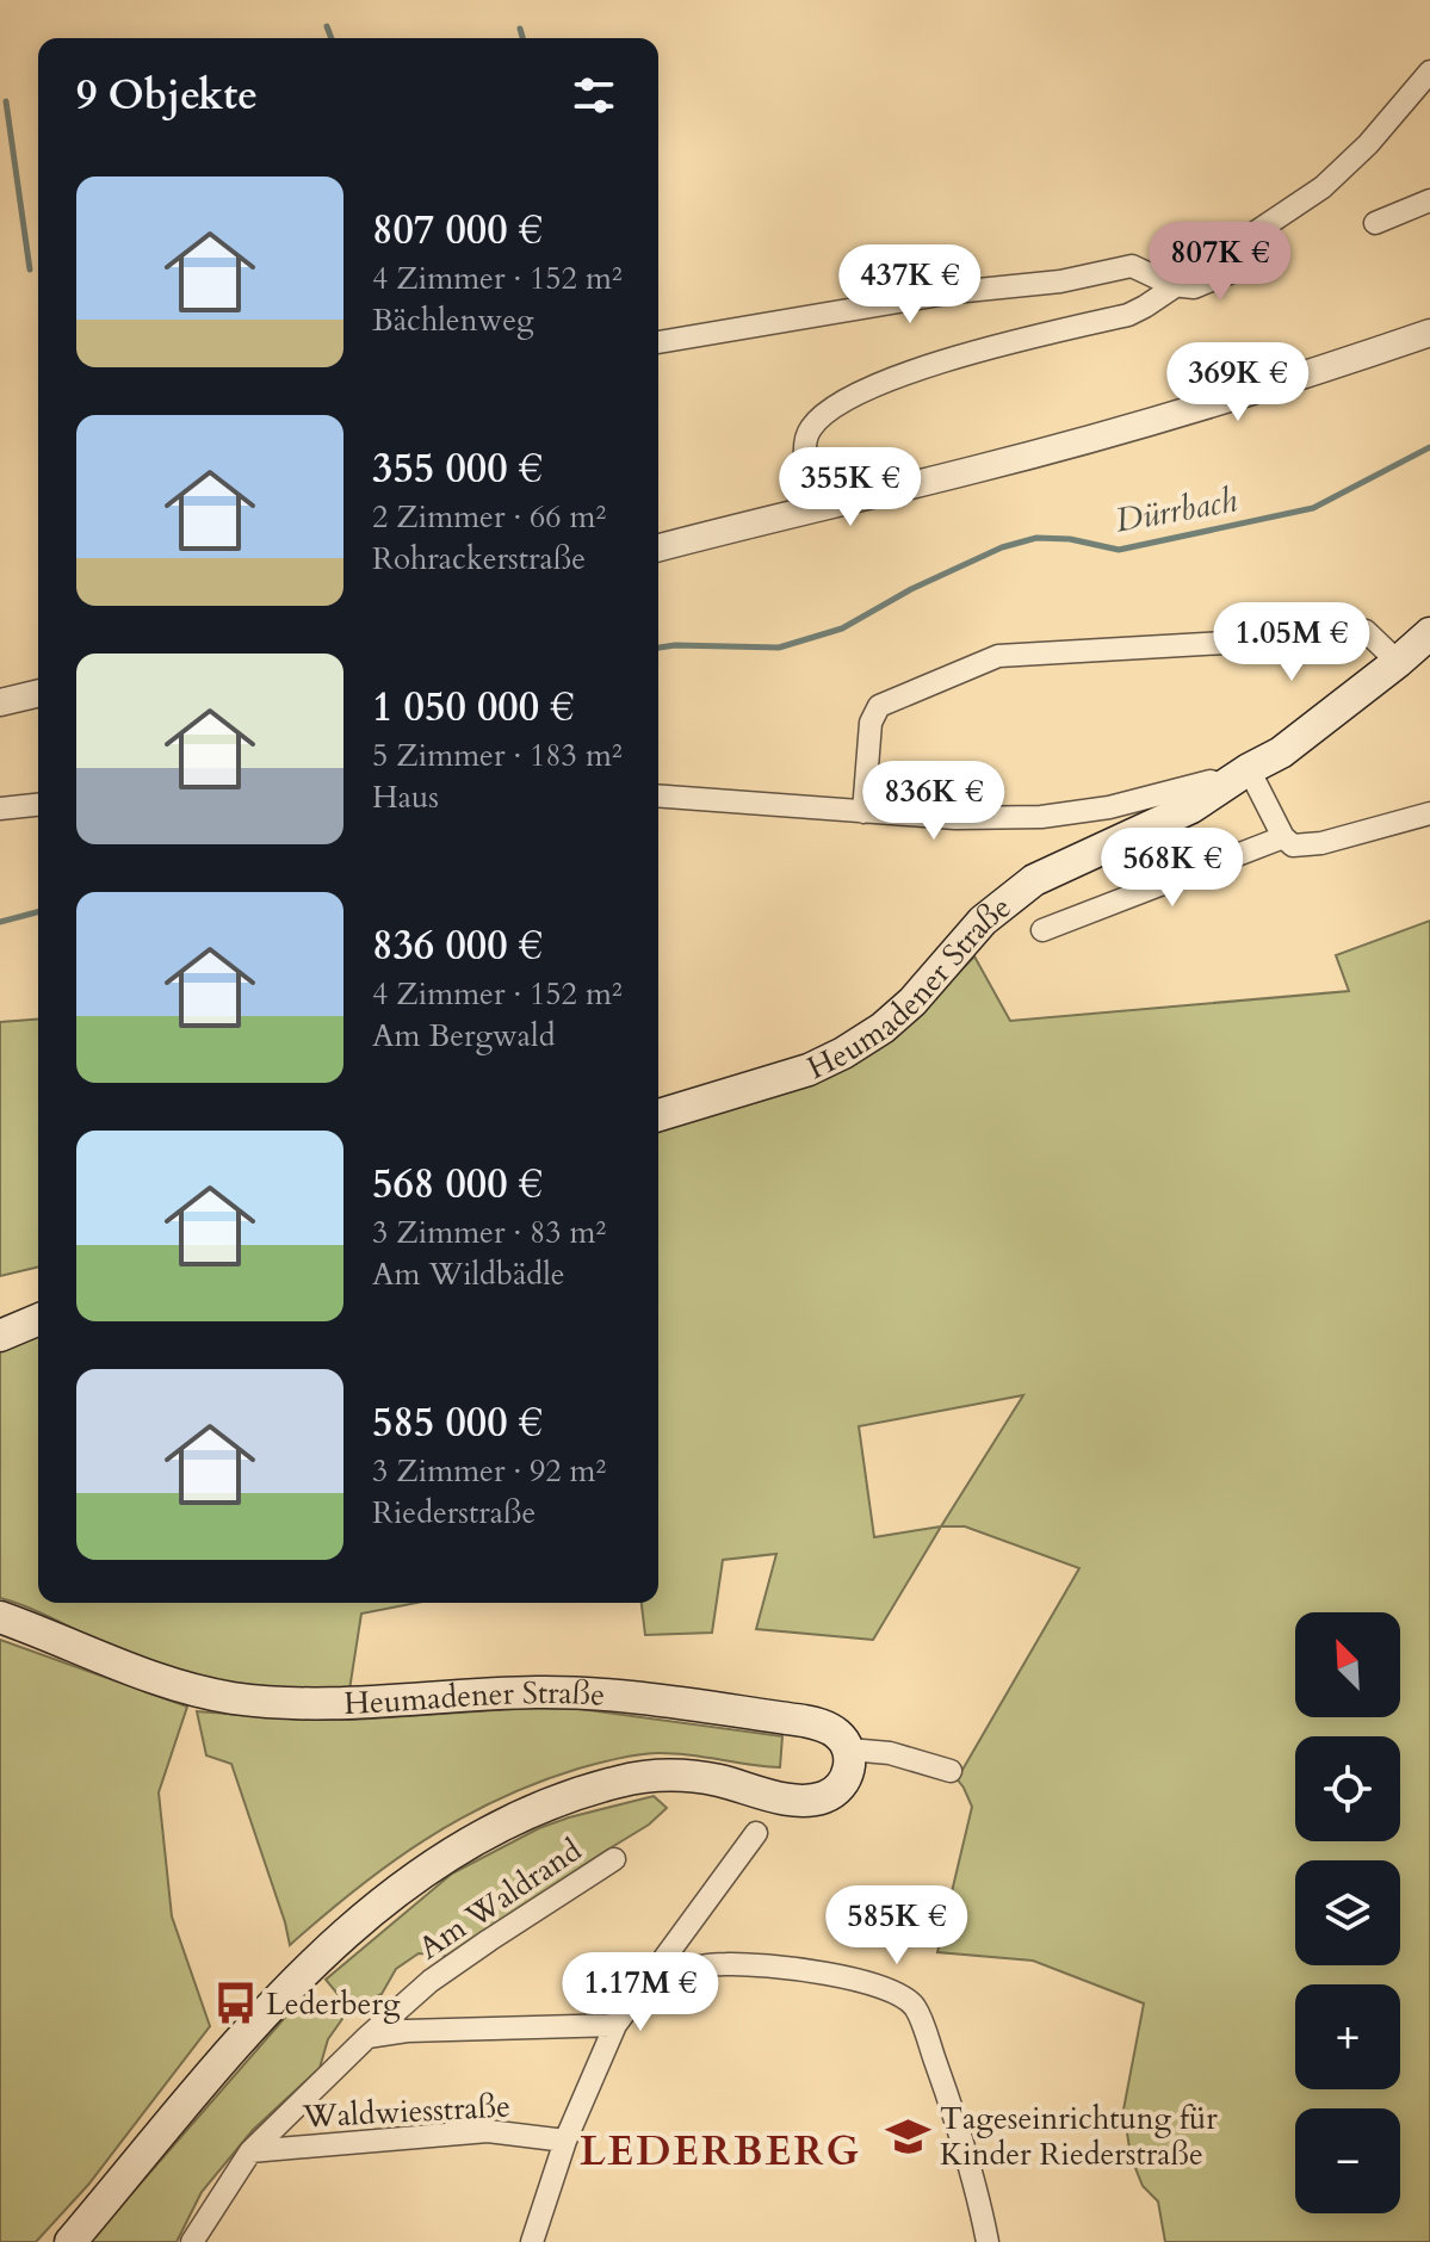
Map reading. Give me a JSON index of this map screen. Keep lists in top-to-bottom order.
{
  "streets": {
    "main road": ["Heumadener Straße"],
    "street": ["Am Waldrand", "Waldwiesstraße"]
  },
  "crossings": [
    ["Am Waldrand", "Waldwiesstraße"]
  ],
  "districts": ["LEDERBERG"],
  "water": ["Dürrbach"],
  "places": {
    "bus stop": ["Lederberg"],
    "school or university": ["Tageseinrichtung für Kinder Riederstraße"]
  },
  "north": "top left",
  "page": {
    "heading": "9 Objekte",
    "list": [
      {
        "name": "807 000 €",
        "note": "4 Zimmer · 152 m² · Bächlenweg"
      },
      {
        "name": "355 000 €",
        "note": "2 Zimmer · 66 m² · Rohrackerstraße"
      },
      {
        "name": "1 050 000 €",
        "note": "5 Zimmer · 183 m² · Haus"
      },
      {
        "name": "836 000 €",
        "note": "4 Zimmer · 152 m² · Am Bergwald"
      },
      {
        "name": "568 000 €",
        "note": "3 Zimmer · 83 m² · Am Wildbädle"
      },
      {
        "name": "585 000 €",
        "note": "3 Zimmer · 92 m² · Riederstraße"
      }
    ],
    "price": [
      "807K €",
      "437K €",
      "369K €",
      "355K €",
      "1.05M €",
      "836K €",
      "568K €",
      "585K €",
      "1.17M €"
    ],
    "map_buttons": ["+", "−"]
  }
}
